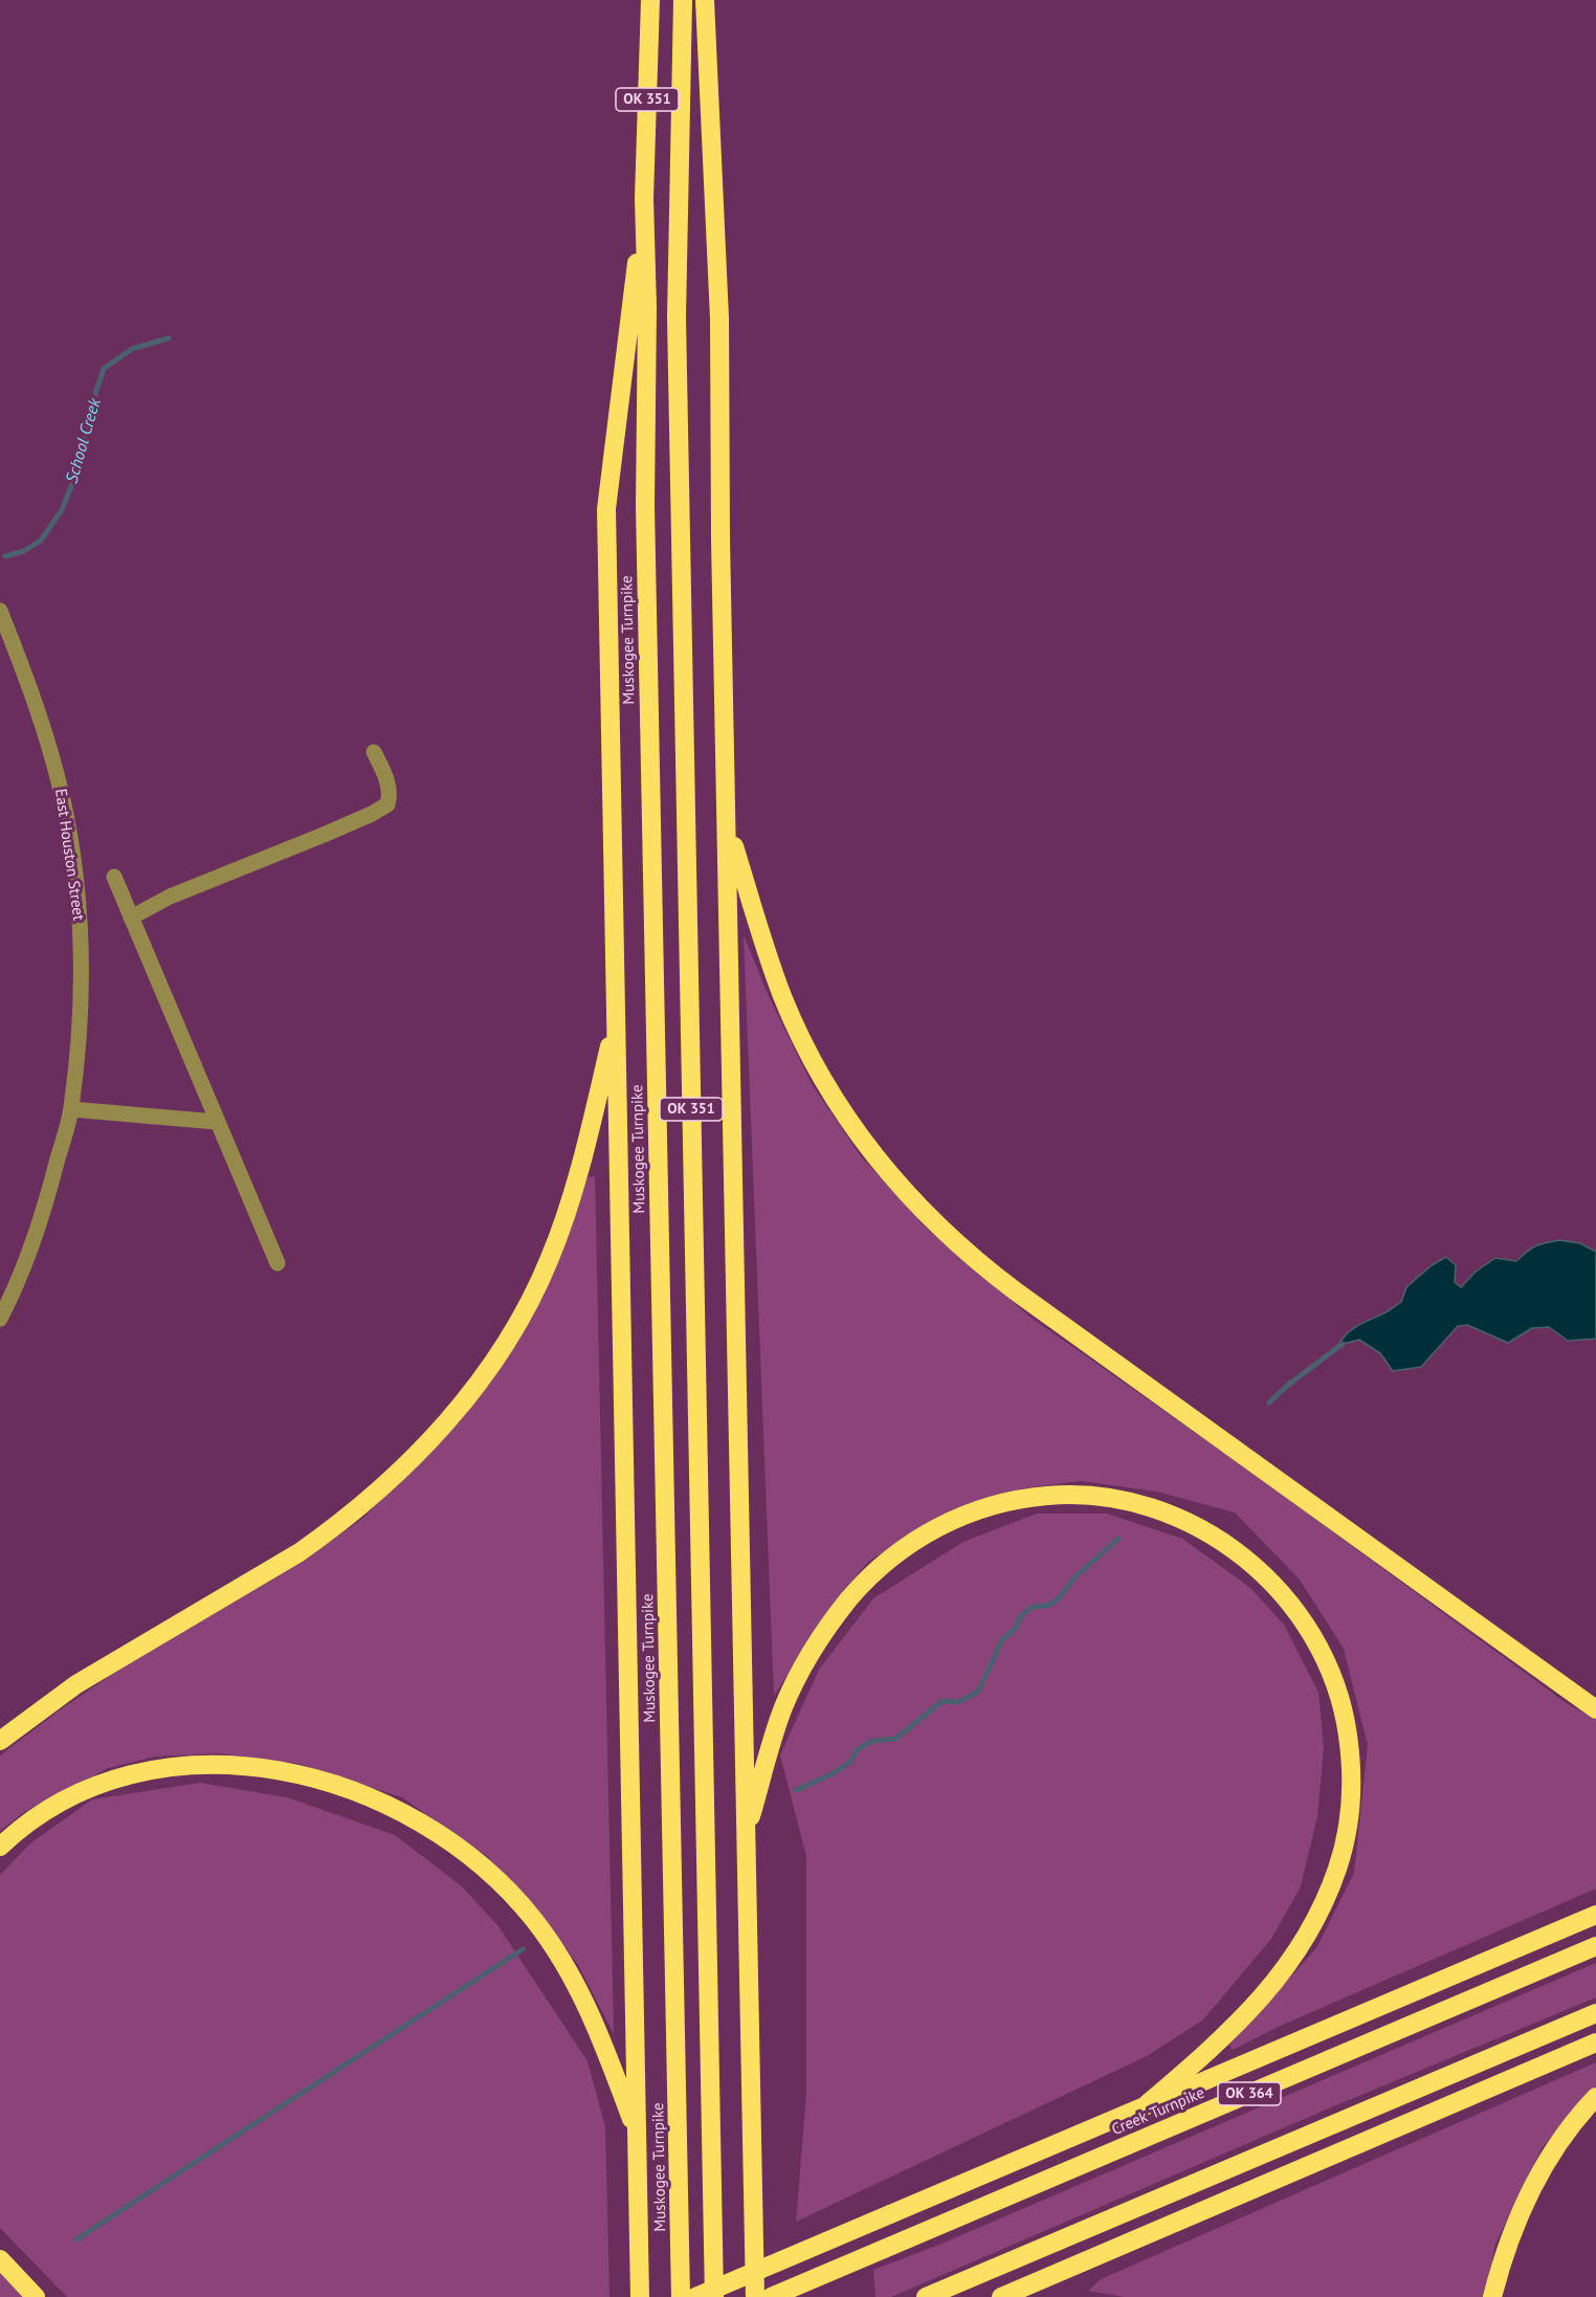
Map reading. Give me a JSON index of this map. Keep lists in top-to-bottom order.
{
  "streets": {
    "highway": [
      "OK 351",
      "Muskogee Turnpike",
      "OK 364",
      "Creek Turnpike"
    ],
    "street": ["East Houston Street"]
  },
  "water": ["School Creek"]
}
